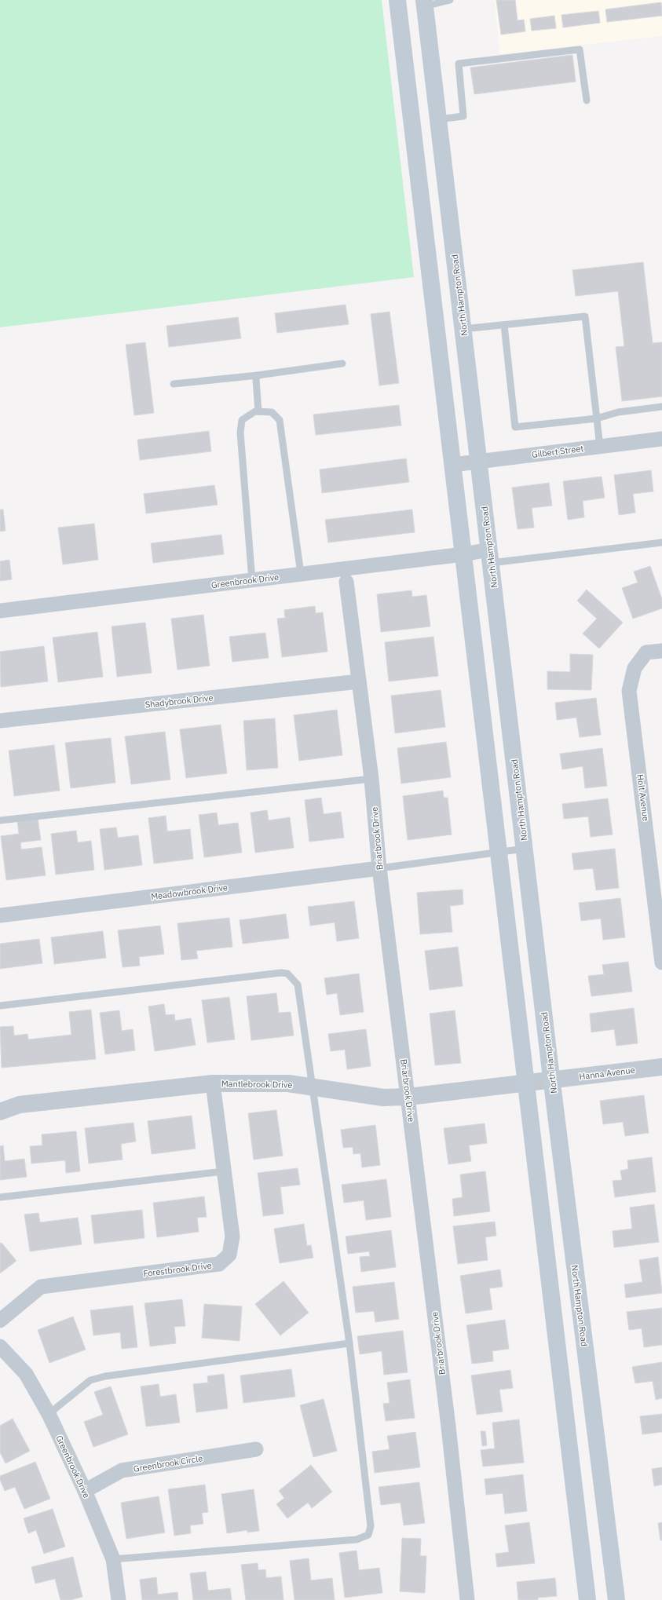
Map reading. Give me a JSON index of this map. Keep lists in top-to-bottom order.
{
  "streets": {
    "main road": ["North Hampton Road"],
    "street": [
      "Gilbert Street",
      "Greenbrook Drive",
      "Shadybrook Drive",
      "Holt Avenue",
      "Briarbrook Drive",
      "Meadowbrook Drive",
      "Hanna Avenue",
      "Mantlebrook Drive",
      "Forestbrook Drive",
      "Greenbrook Circle"
    ]
  },
  "crossings": [
    ["North Hampton Road", "Gilbert Street"],
    ["North Hampton Road", "Greenbrook Drive"],
    ["North Hampton Road", "Hanna Avenue"],
    ["North Hampton Road", "Mantlebrook Drive"],
    ["Greenbrook Drive", "Greenbrook Circle"],
    ["Shadybrook Drive", "Briarbrook Drive"],
    ["Briarbrook Drive", "Meadowbrook Drive"],
    ["Briarbrook Drive", "Mantlebrook Drive"],
    ["Hanna Avenue", "Mantlebrook Drive"],
    ["Mantlebrook Drive", "Forestbrook Drive"]
  ]
}
